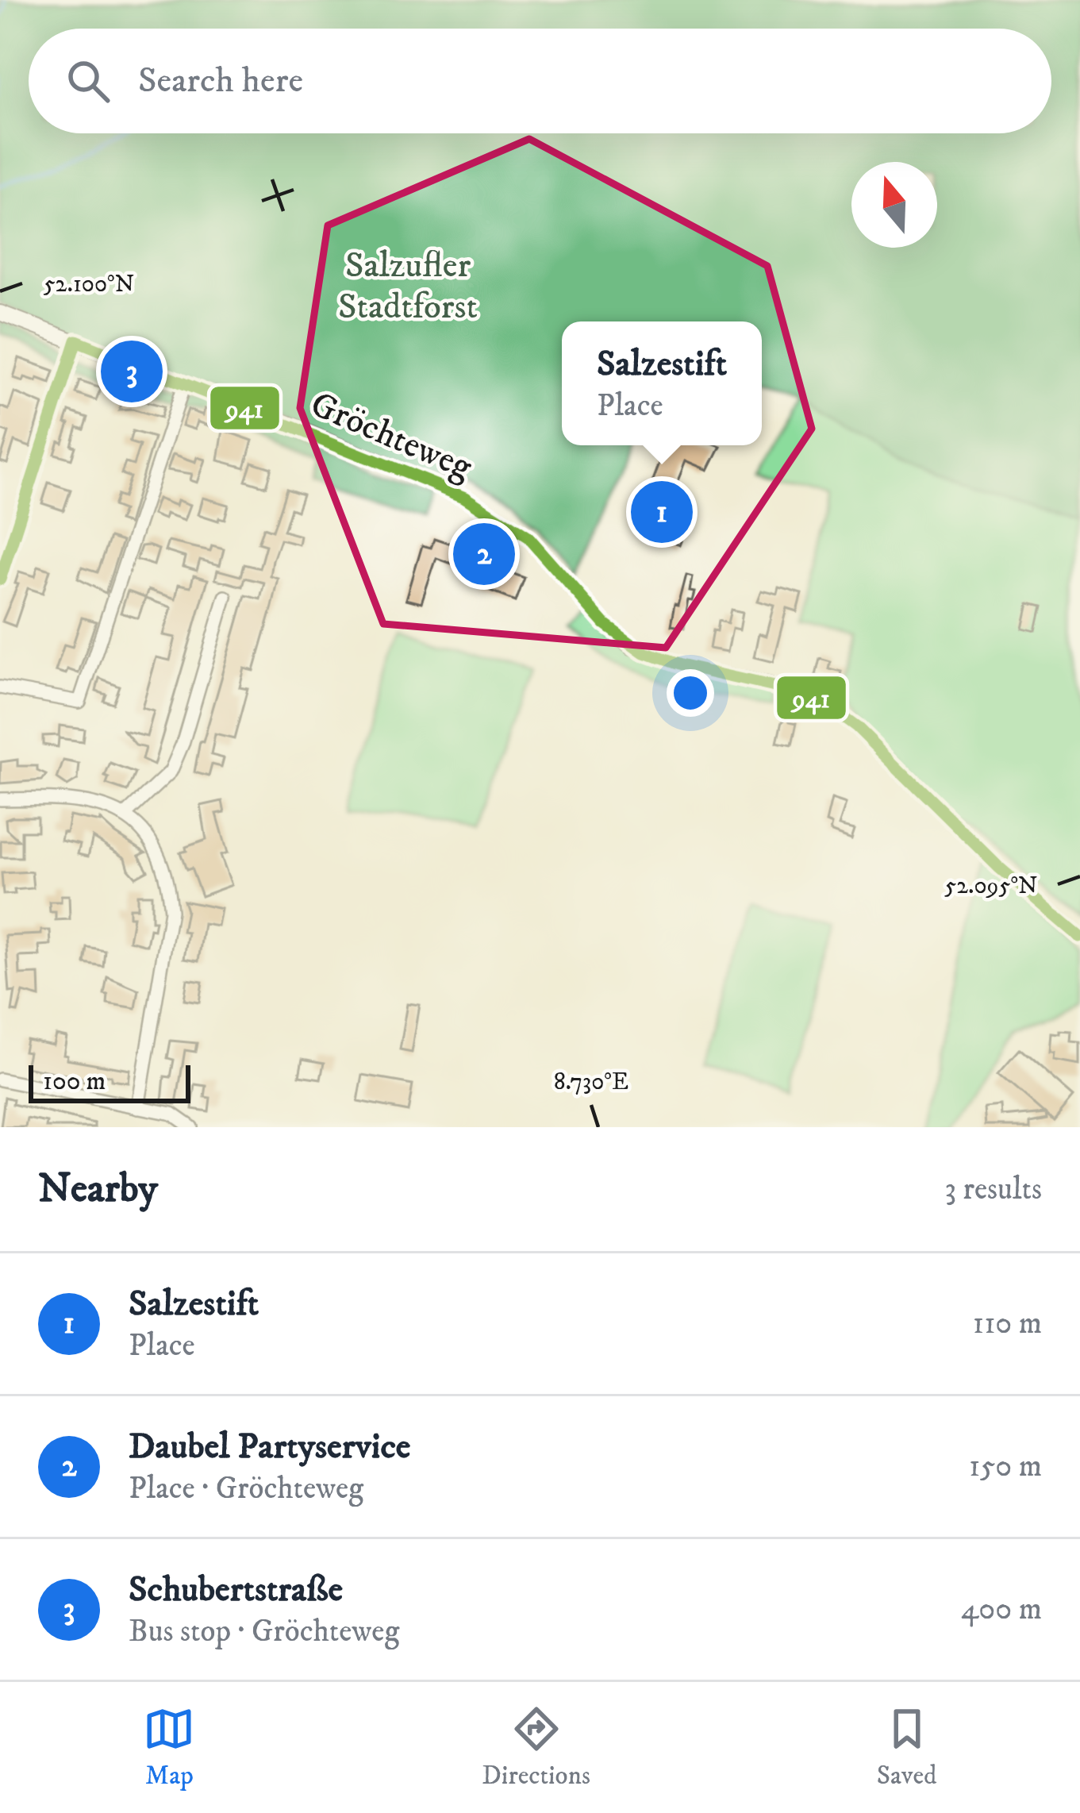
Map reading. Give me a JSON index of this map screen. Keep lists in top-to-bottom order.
{
  "streets": {
    "street": ["Gröchteweg"]
  },
  "parks": ["Salzufler Stadtforst"],
  "lines": ["transit line 941"],
  "scale_bar": "100 m",
  "north": "top",
  "page": {
    "search": "Search here",
    "popup": ["Salzestift", "Place"],
    "pins": ["3", "1", "2"],
    "scale": "100 m",
    "heading": ["Nearby", "3 results"],
    "list": [
      {
        "mark": "1",
        "name": "Salzestift",
        "note": "Place",
        "value": "110 m"
      },
      {
        "mark": "2",
        "name": "Daubel Partyservice",
        "note": "Place · Gröchteweg",
        "value": "150 m"
      },
      {
        "mark": "3",
        "name": "Schubertstraße",
        "note": "Bus stop · Gröchteweg",
        "value": "400 m"
      }
    ],
    "nav": ["Map", "Directions", "Saved"]
  },
  "coordinates": ["52.100°N", "52.095°N", "8.730°E"]
}
